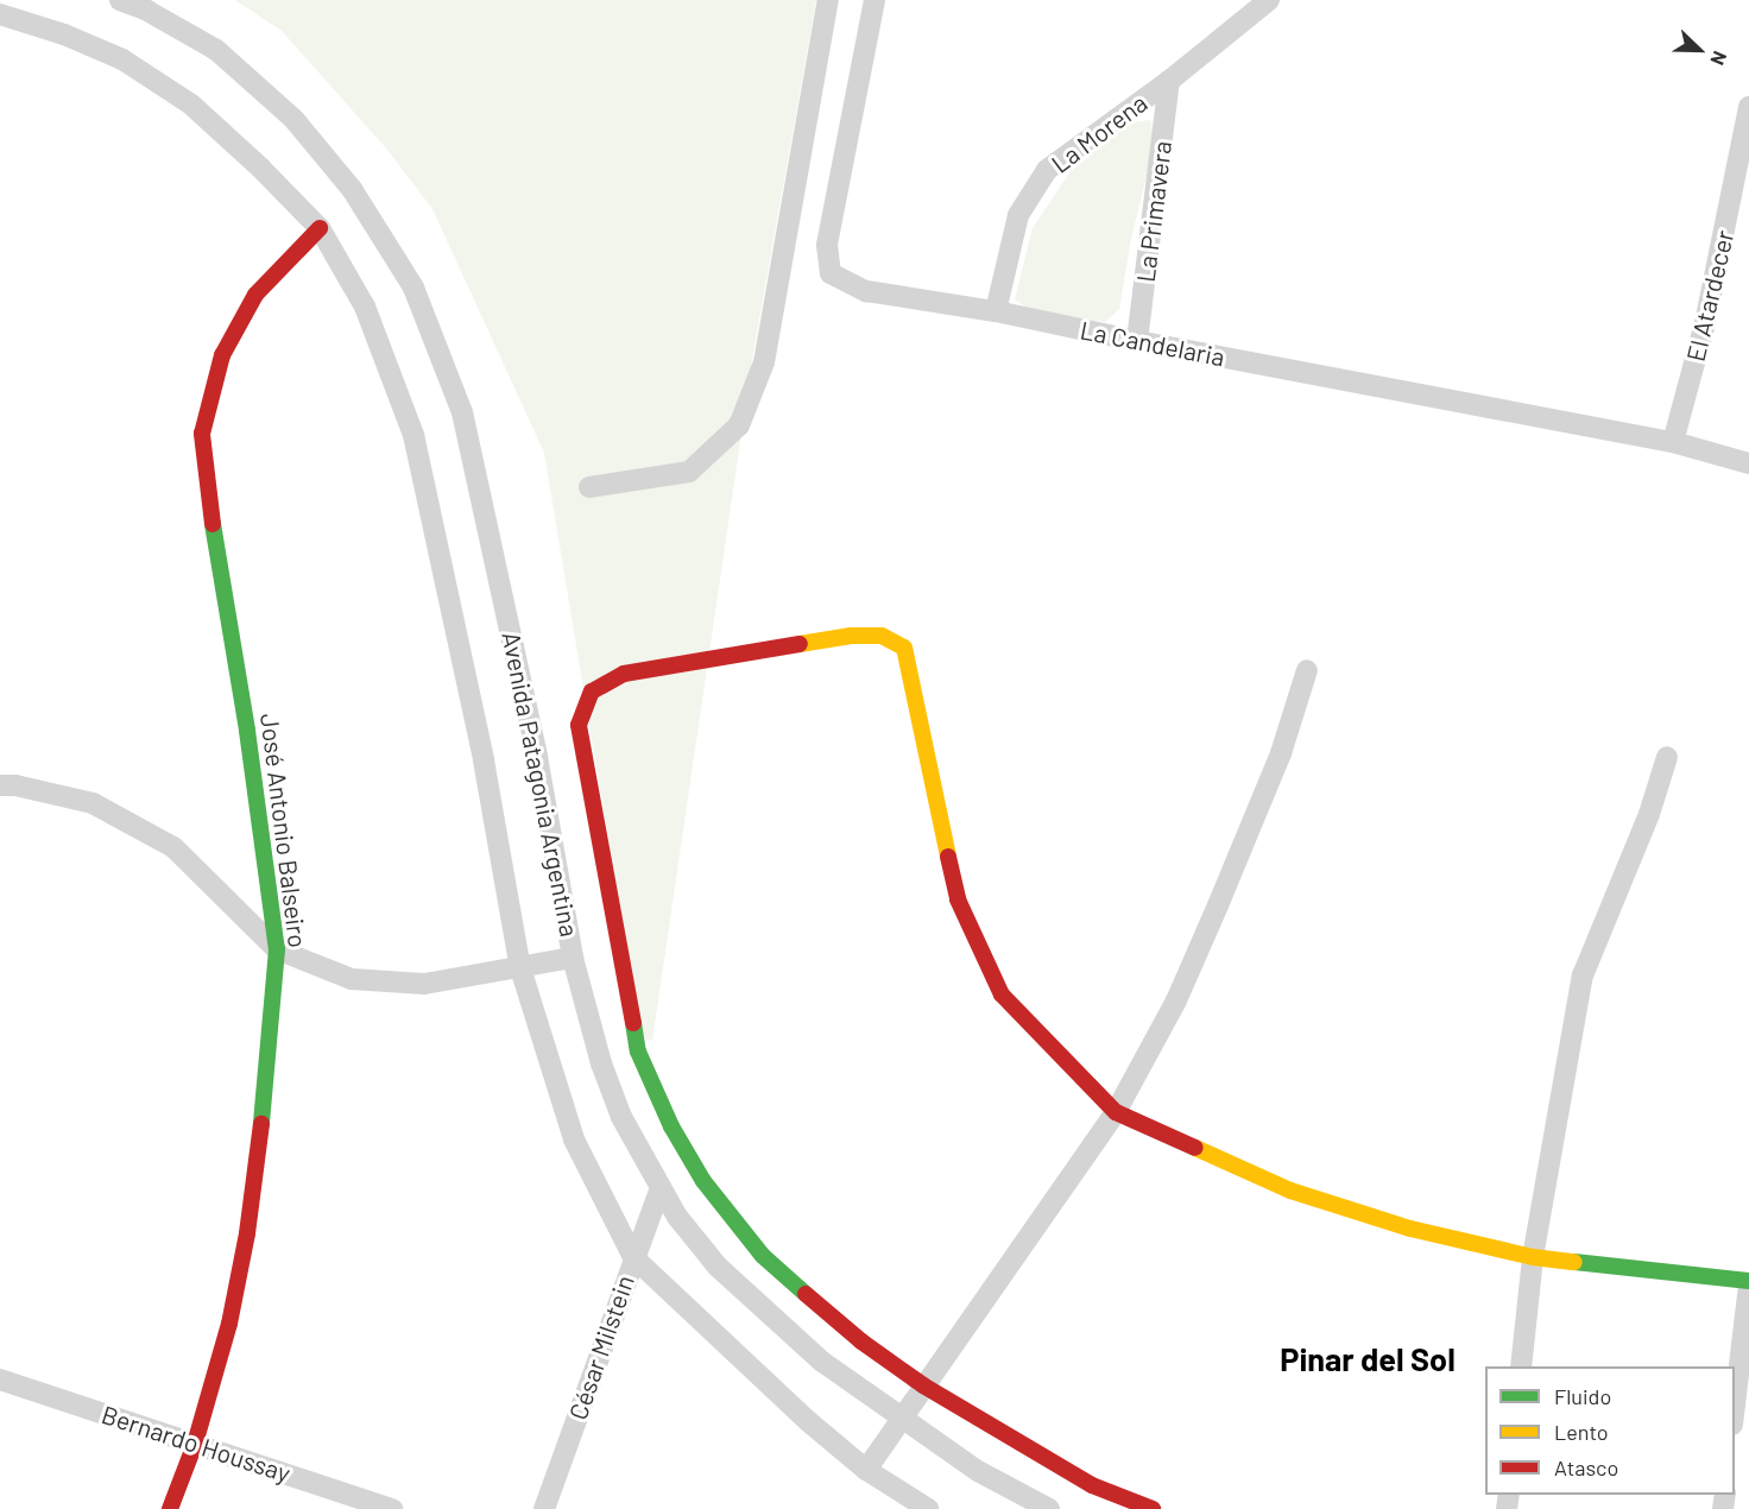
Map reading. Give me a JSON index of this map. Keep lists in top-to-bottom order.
{
  "streets": {
    "street": [
      "La Morena",
      "La Primavera",
      "El Atardecer",
      "La Candelaria",
      "Avenida Patagonia Argentina",
      "José Antonio Balseiro",
      "César Milstein",
      "Bernardo Houssay"
    ]
  },
  "crossings": [
    ["La Morena", "La Primavera"],
    ["La Morena", "La Candelaria"],
    ["La Primavera", "La Candelaria"],
    ["El Atardecer", "La Candelaria"],
    ["Avenida Patagonia Argentina", "José Antonio Balseiro"],
    ["Avenida Patagonia Argentina", "César Milstein"],
    ["José Antonio Balseiro", "Bernardo Houssay"]
  ],
  "districts": ["Pinar del Sol"],
  "legend": ["Fluido", "Lento", "Atasco"],
  "north": "bottom right"
}
